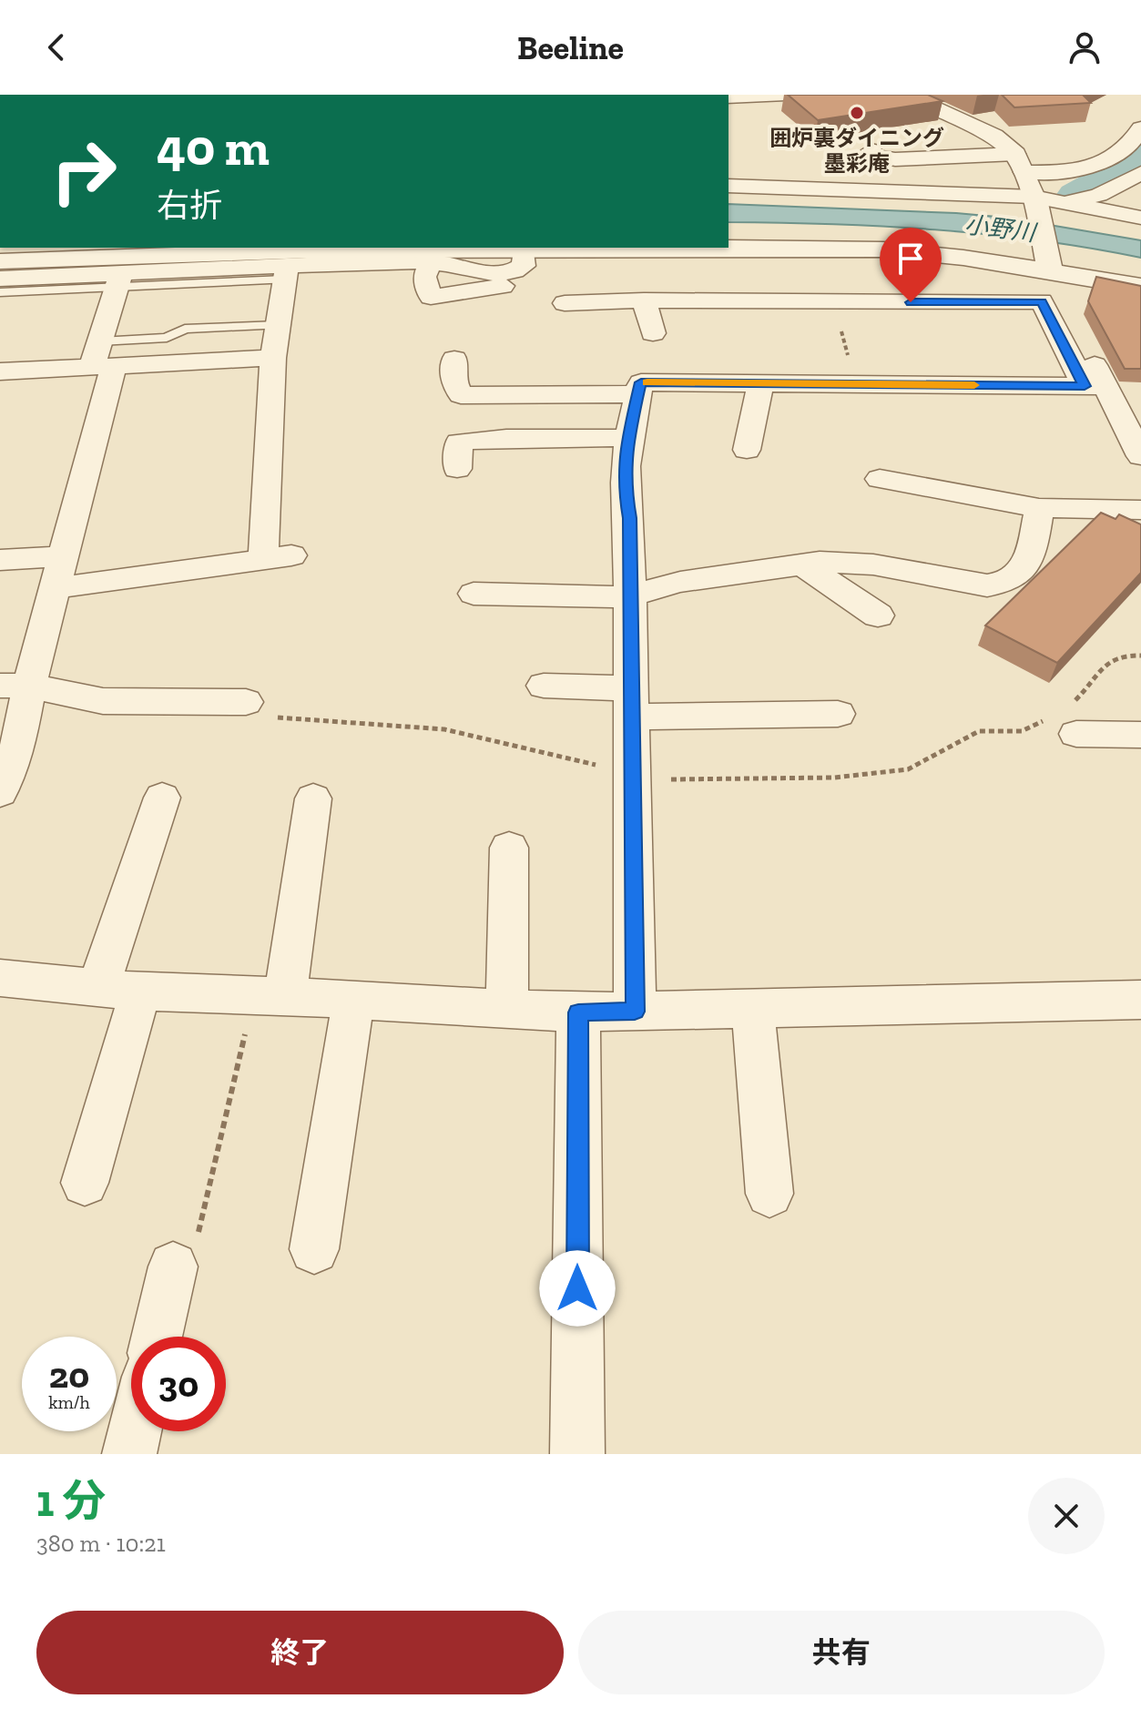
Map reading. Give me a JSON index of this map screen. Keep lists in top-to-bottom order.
{
  "water": ["小野川"],
  "places": ["囲炉裏ダイニング 墨彩庵"],
  "page": {
    "header": "Beeline",
    "turn": ["40 m", "右折"],
    "speed": "20 km/h",
    "limit": "30",
    "heading": ["1 分", "380 m · 10:21"],
    "buttons": ["終了", "共有"]
  }
}
